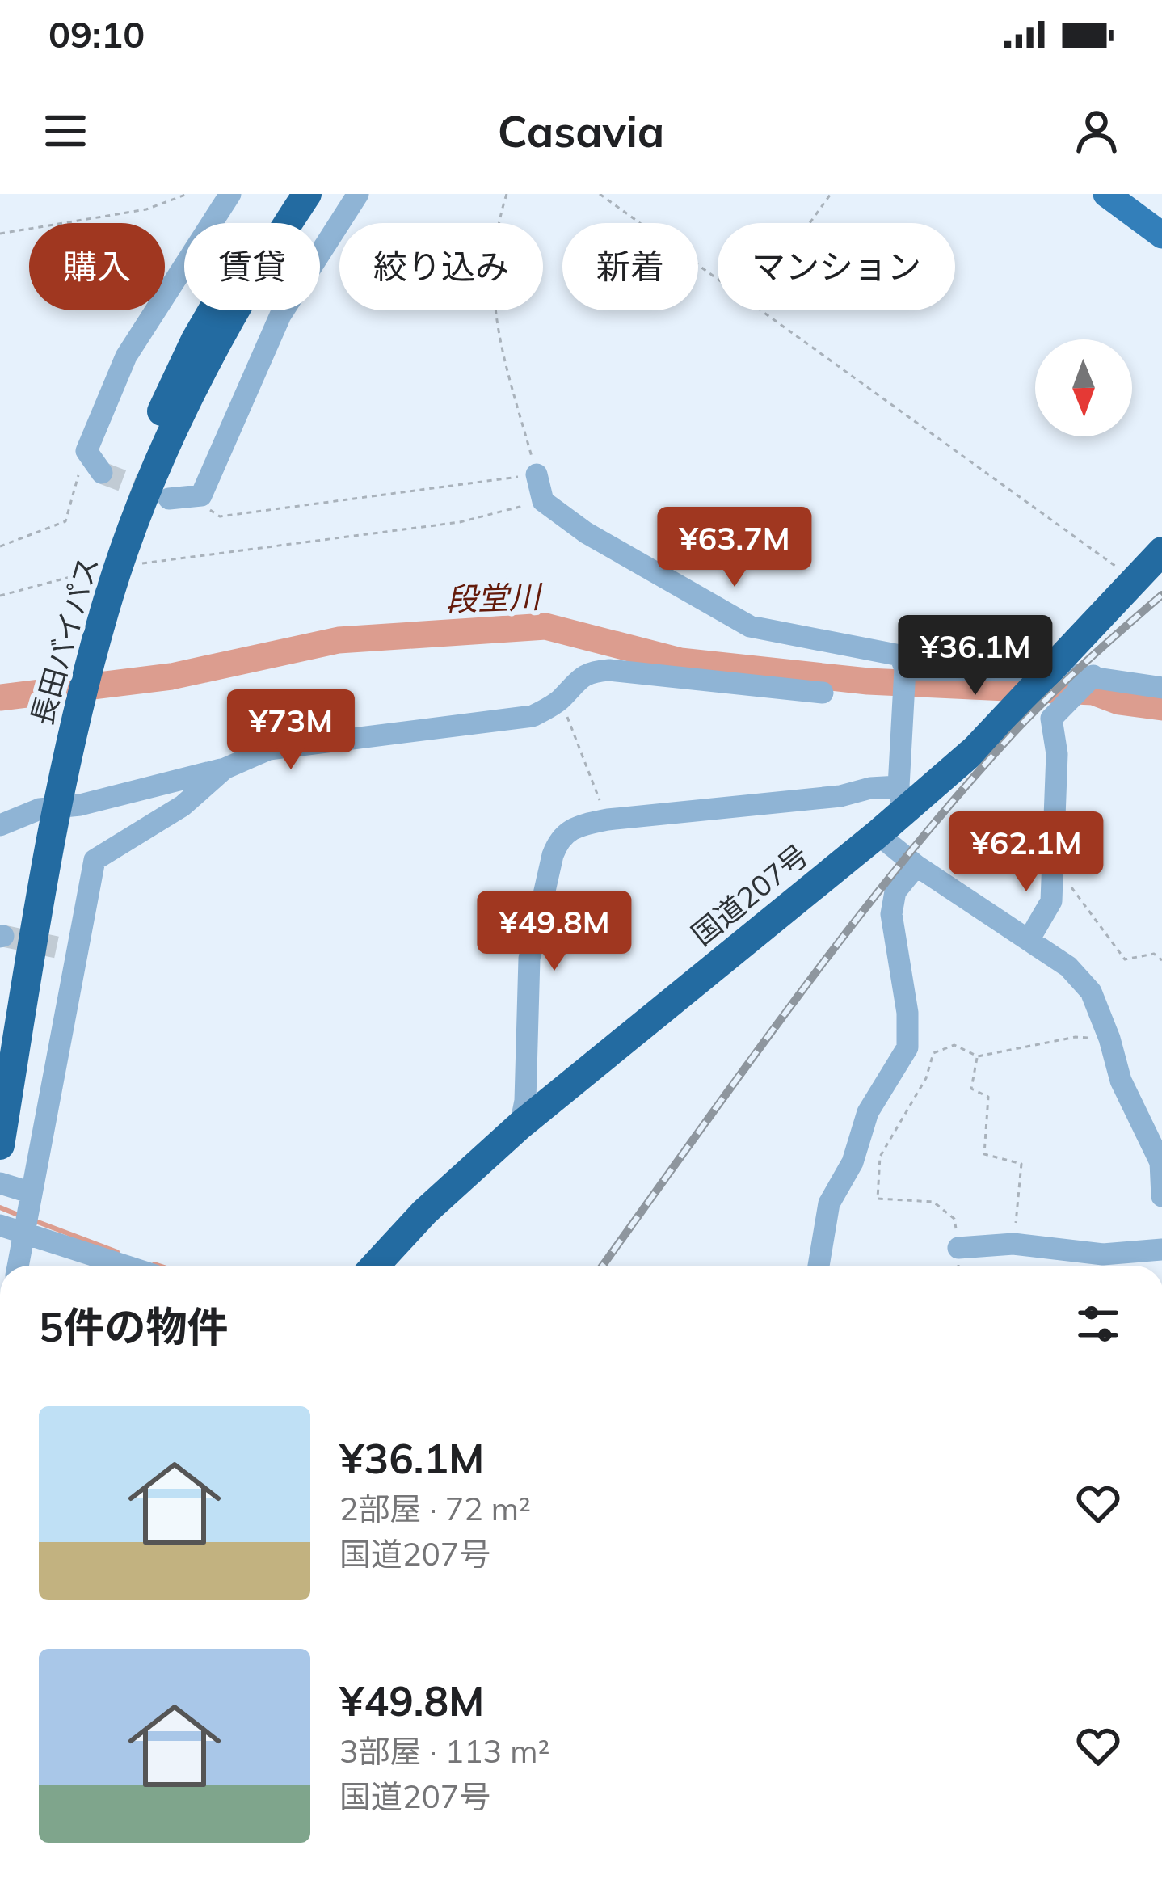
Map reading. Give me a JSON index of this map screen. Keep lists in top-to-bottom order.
{
  "streets": {
    "highway": ["長田バイパス", "国道207号"]
  },
  "water": ["段堂川"],
  "north": "bottom",
  "page": {
    "status": "09:10",
    "header": "Casavia",
    "chip": [
      "購入",
      "賃貸",
      "絞り込み",
      "新着",
      "マンション"
    ],
    "price": [
      "¥63.7M",
      "¥36.1M",
      "¥73M",
      "¥62.1M",
      "¥49.8M"
    ],
    "heading": "5件の物件",
    "list": [
      {
        "name": "¥36.1M",
        "note": "2部屋 · 72 m² · 国道207号"
      },
      {
        "name": "¥49.8M",
        "note": "3部屋 · 113 m² · 国道207号"
      }
    ]
  }
}
